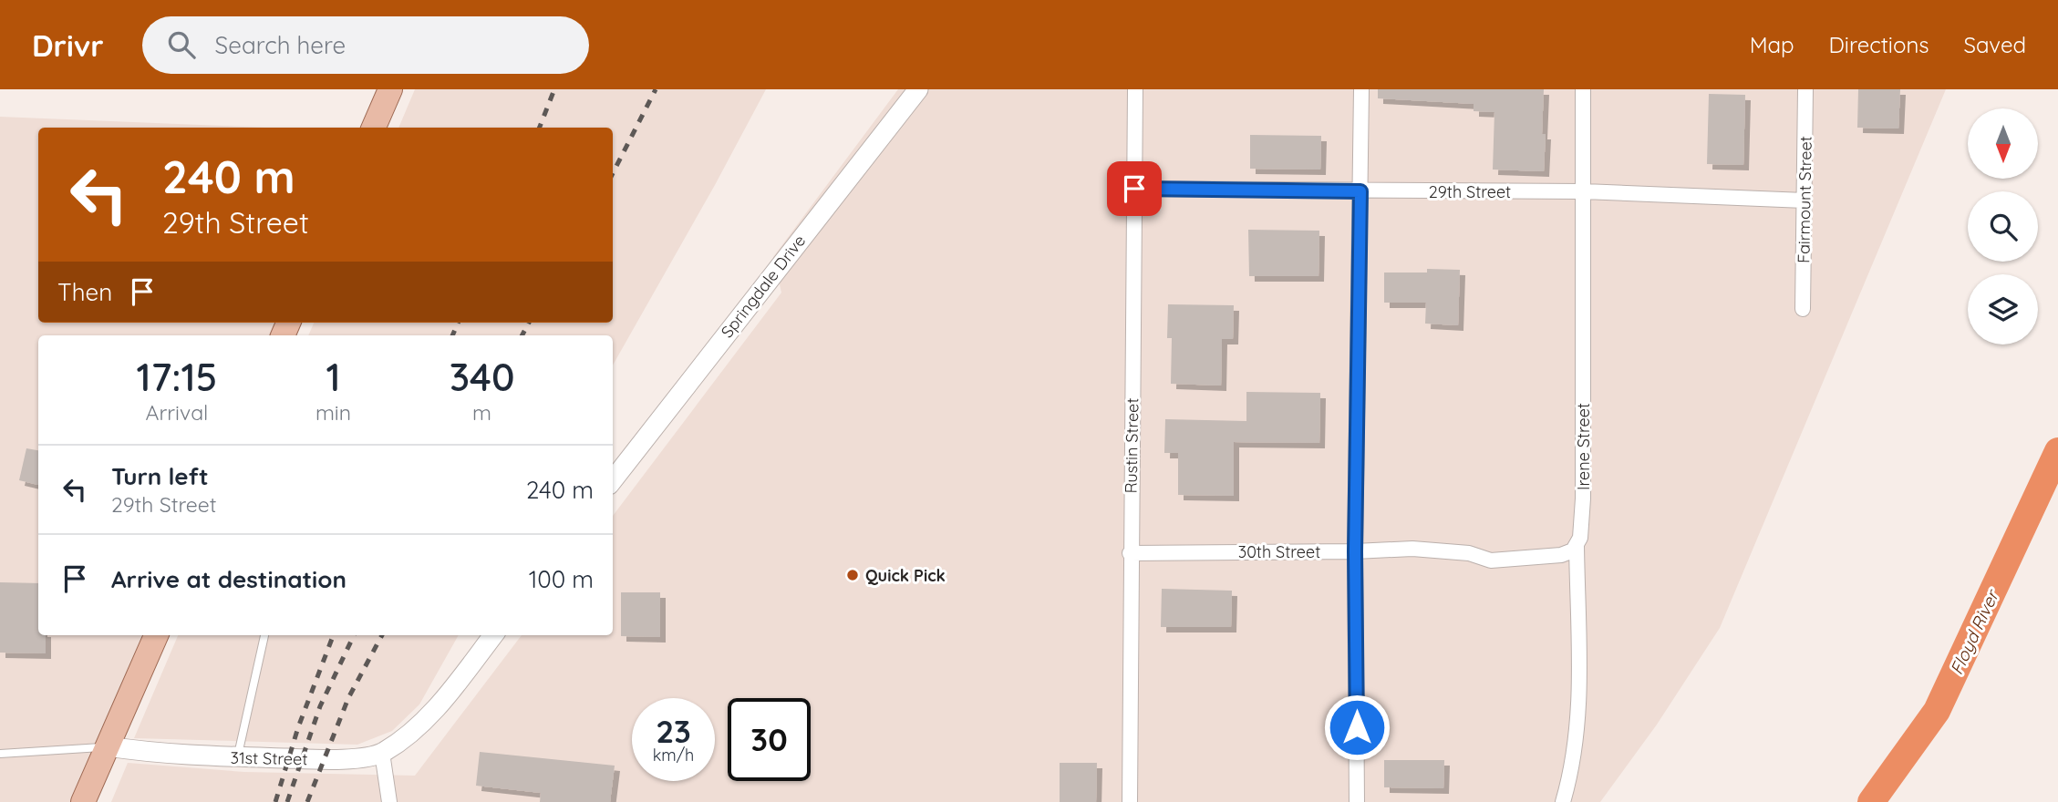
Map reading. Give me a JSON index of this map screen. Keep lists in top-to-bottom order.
{
  "streets": {
    "street": [
      "29th Street",
      "Fairmount Street",
      "Springdale Drive",
      "Rustin Street",
      "Irene Street",
      "30th Street",
      "31st Street"
    ]
  },
  "crossings": [
    ["29th Street", "Fairmount Street"],
    ["29th Street", "Rustin Street"],
    ["29th Street", "Irene Street"],
    ["Rustin Street", "30th Street"],
    ["Irene Street", "30th Street"]
  ],
  "water": ["Floyd River"],
  "places": ["Quick Pick"],
  "north": "bottom",
  "page": {
    "header": "Drivr",
    "search": "Search here",
    "nav": ["Map", "Directions", "Saved"],
    "turn": ["240 m", "29th Street"],
    "then": "Then",
    "eta": [
      "17:15",
      "Arrival",
      "1",
      "min",
      "340",
      "m"
    ],
    "list": [
      {
        "name": "Turn left",
        "note": "29th Street",
        "value": "240 m"
      },
      {
        "name": "Arrive at destination",
        "value": "100 m"
      }
    ],
    "speed": "23 km/h",
    "limit": "30"
  }
}
